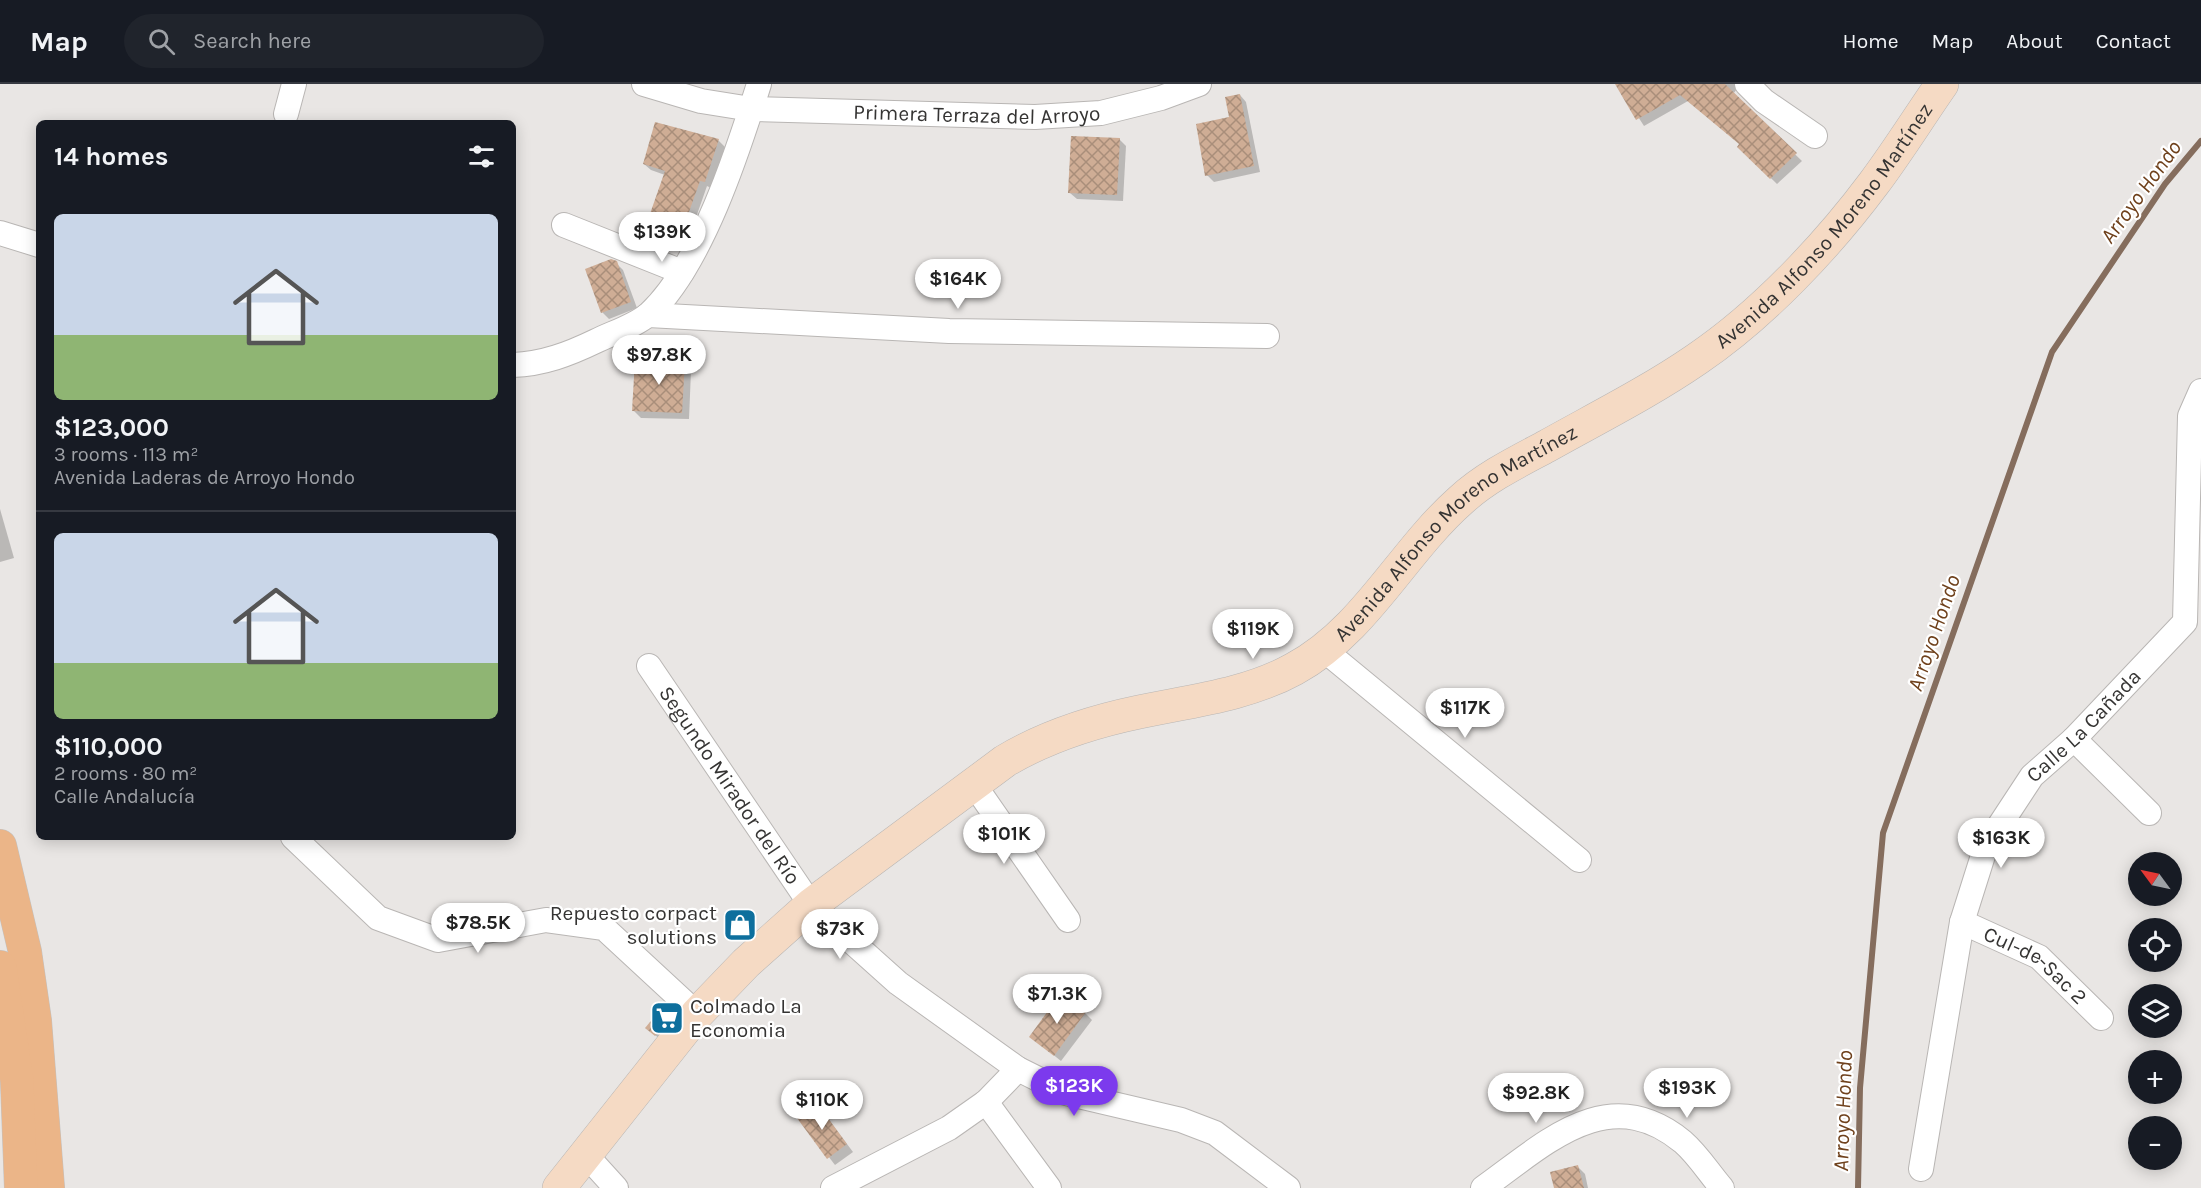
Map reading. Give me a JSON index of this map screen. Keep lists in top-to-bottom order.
{
  "streets": {
    "main road": ["Avenida Alfonso Moreno Martínez"],
    "street": [
      "Primera Terraza del Arroyo",
      "Calle La Cañada",
      "Segundo Mirador del Río",
      "Cul-de-Sac 2"
    ]
  },
  "crossings": [
    ["Avenida Alfonso Moreno Martínez", "Segundo Mirador del Río"],
    ["Calle La Cañada", "Cul-de-Sac 2"]
  ],
  "water": ["Arroyo Hondo"],
  "places": {
    "shop": ["Repuesto corpact solutions"],
    "supermarket": ["Colmado La Economia"]
  },
  "north": "top left",
  "page": {
    "header": "Map",
    "search": "Search here",
    "nav": [
      "Home",
      "Map",
      "About",
      "Contact"
    ],
    "heading": "14 homes",
    "list": [
      {
        "name": "$123,000",
        "note": "3 rooms · 113 m² · Avenida Laderas de Arroyo Hondo"
      },
      {
        "name": "$110,000",
        "note": "2 rooms · 80 m² · Calle Andalucía"
      }
    ],
    "price": [
      "$139K",
      "$164K",
      "$97.8K",
      "$119K",
      "$117K",
      "$101K",
      "$163K",
      "$78.5K",
      "$73K",
      "$71.3K",
      "$123K",
      "$193K",
      "$92.8K",
      "$110K"
    ],
    "map_buttons": ["+", "−"]
  }
}
